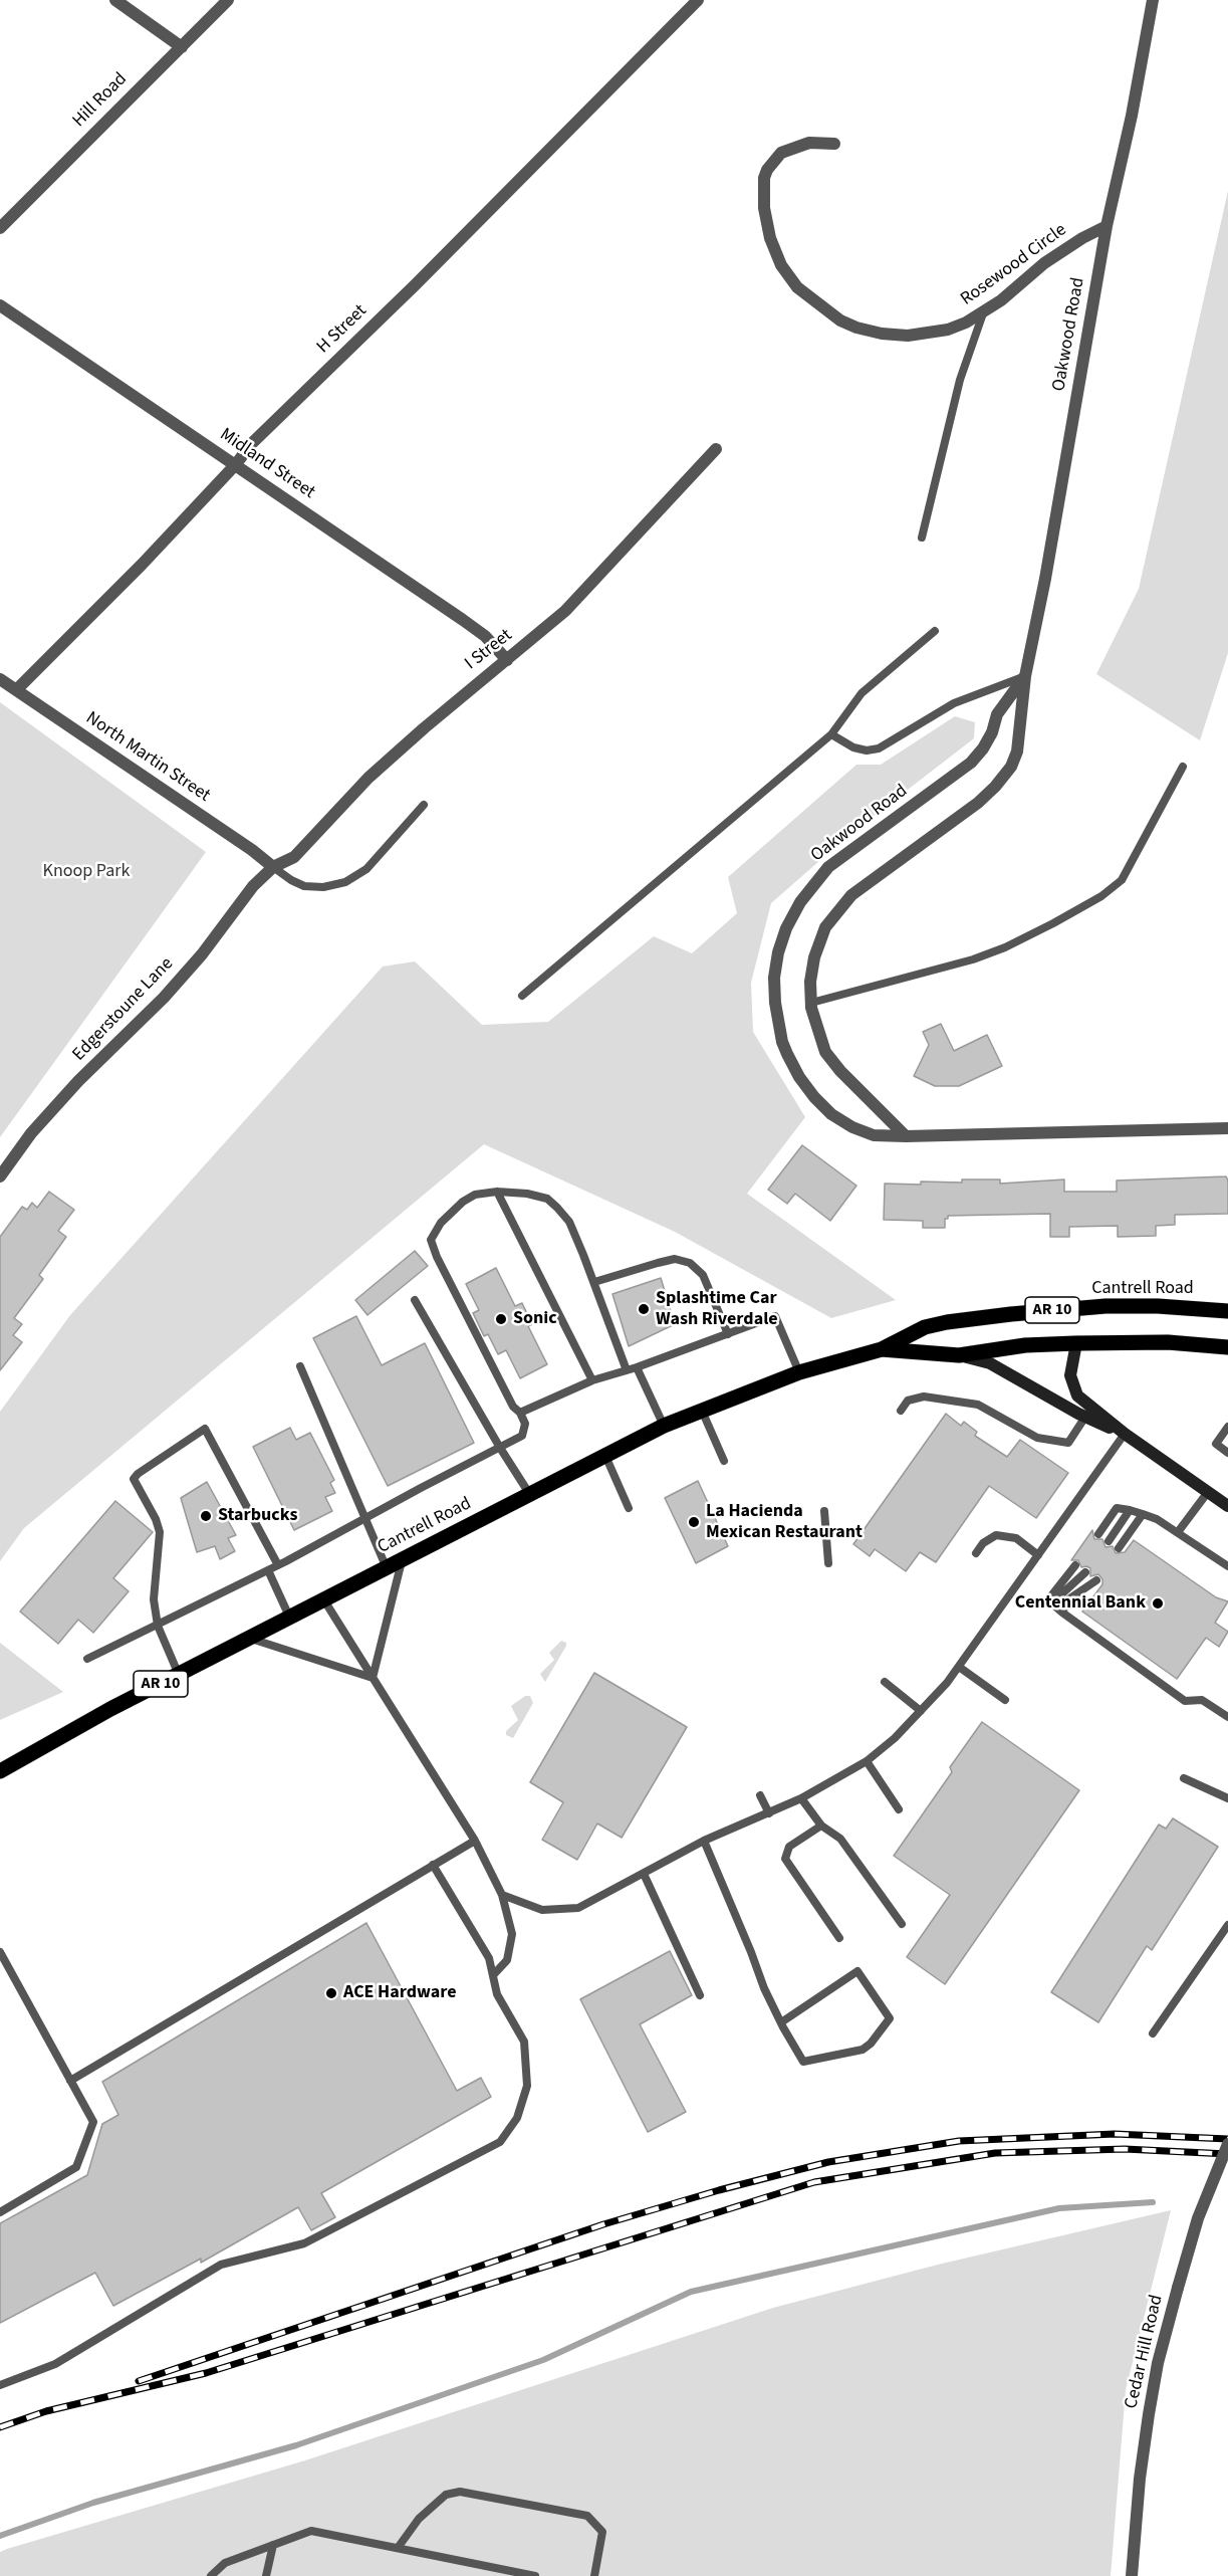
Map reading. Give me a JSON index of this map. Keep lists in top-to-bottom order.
{
  "streets": {
    "main road": ["Cantrell Road", "AR 10"],
    "street": [
      "Hill Road",
      "Rosewood Circle",
      "H Street",
      "Oakwood Road",
      "Midland Street",
      "I Street",
      "North Martin Street",
      "Edgerstoune Lane",
      "Cedar Hill Road"
    ]
  },
  "crossings": [
    ["Rosewood Circle", "Oakwood Road"],
    ["H Street", "Midland Street"],
    ["H Street", "North Martin Street"],
    ["Midland Street", "I Street"],
    ["I Street", "North Martin Street"],
    ["I Street", "Edgerstoune Lane"],
    ["North Martin Street", "Edgerstoune Lane"]
  ],
  "parks": ["Knoop Park"],
  "places": [
    "Splashtime Car Wash Riverdale",
    "Sonic",
    "Starbucks",
    "La Hacienda Mexican Restaurant",
    "Centennial Bank",
    "ACE Hardware"
  ]
}
